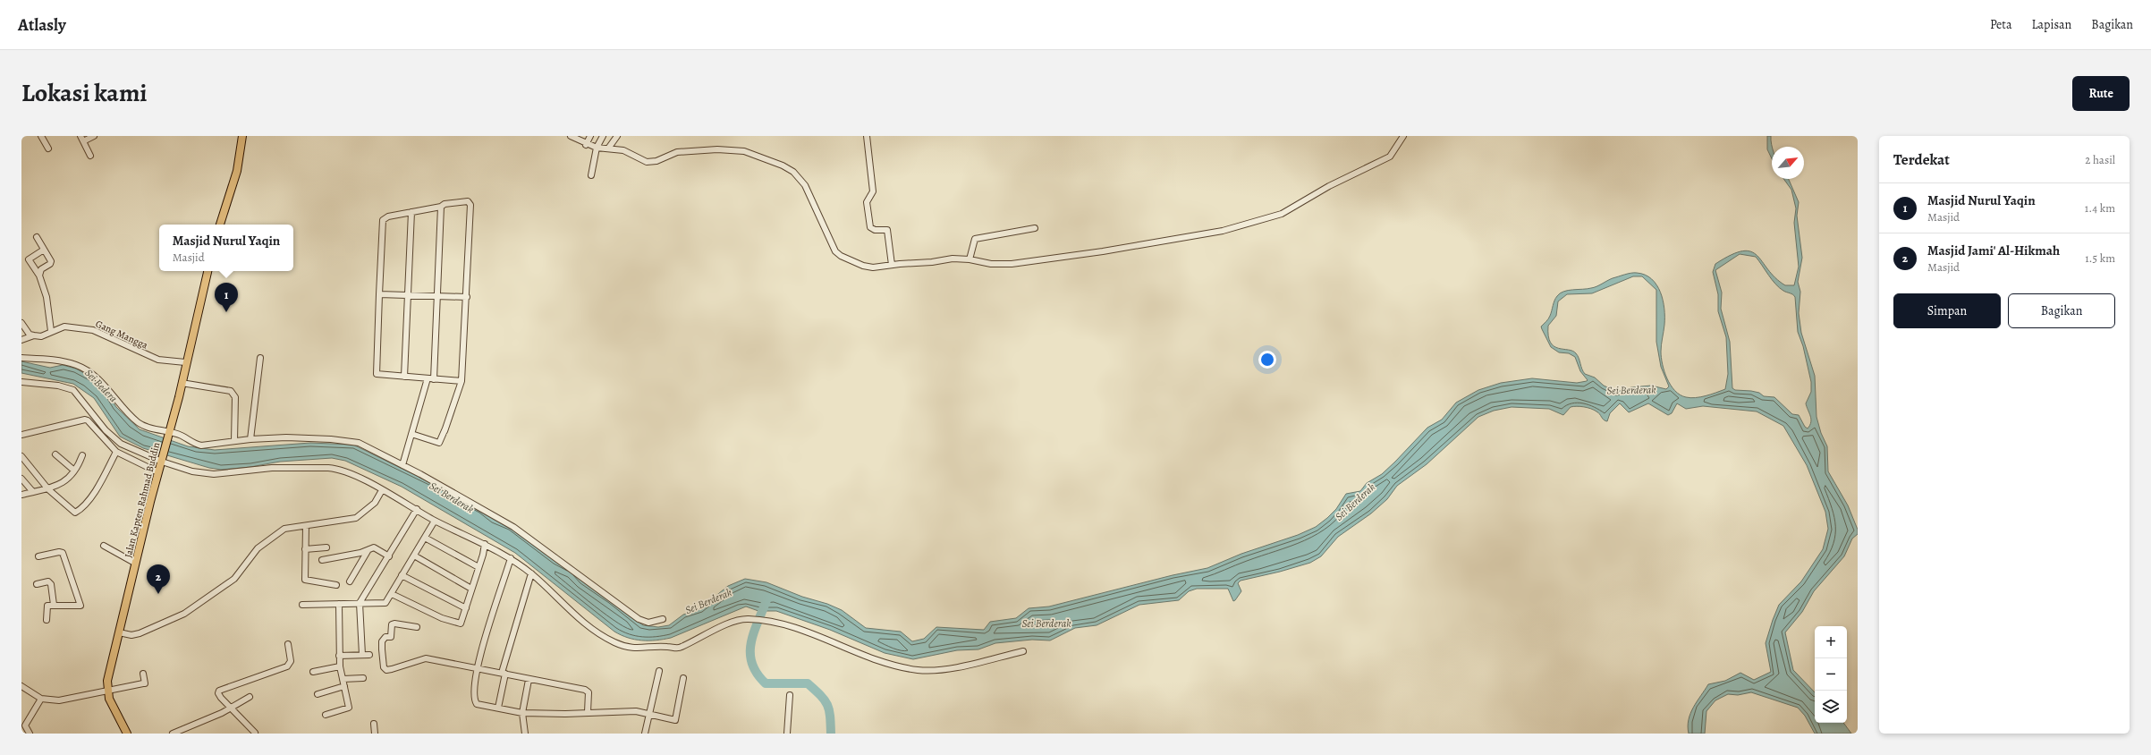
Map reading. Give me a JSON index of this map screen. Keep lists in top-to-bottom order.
{
  "streets": {
    "main road": ["Jalan Kapten Rahmad Buddin"],
    "street": ["Gang Mangga"]
  },
  "crossings": [
    ["Gang Mangga", "Jalan Kapten Rahmad Buddin"]
  ],
  "water": ["Sei Bedera", "Sei Berderak"],
  "north": "top right",
  "page": {
    "header": "Atlasly",
    "nav": ["Peta", "Lapisan", "Bagikan"],
    "title": "Lokasi kami",
    "buttons": [
      "Rute",
      ["Simpan", "Bagikan"]
    ],
    "heading": ["Terdekat", "2 hasil"],
    "list": [
      {
        "mark": "1",
        "name": "Masjid Nurul Yaqin",
        "note": "Masjid",
        "value": "1.4 km"
      },
      {
        "mark": "2",
        "name": "Masjid Jami' Al-Hikmah",
        "note": "Masjid",
        "value": "1.5 km"
      }
    ],
    "popup": ["Masjid Nurul Yaqin", "Masjid"],
    "pins": ["1", "2"],
    "map_buttons": ["+", "−"]
  }
}
